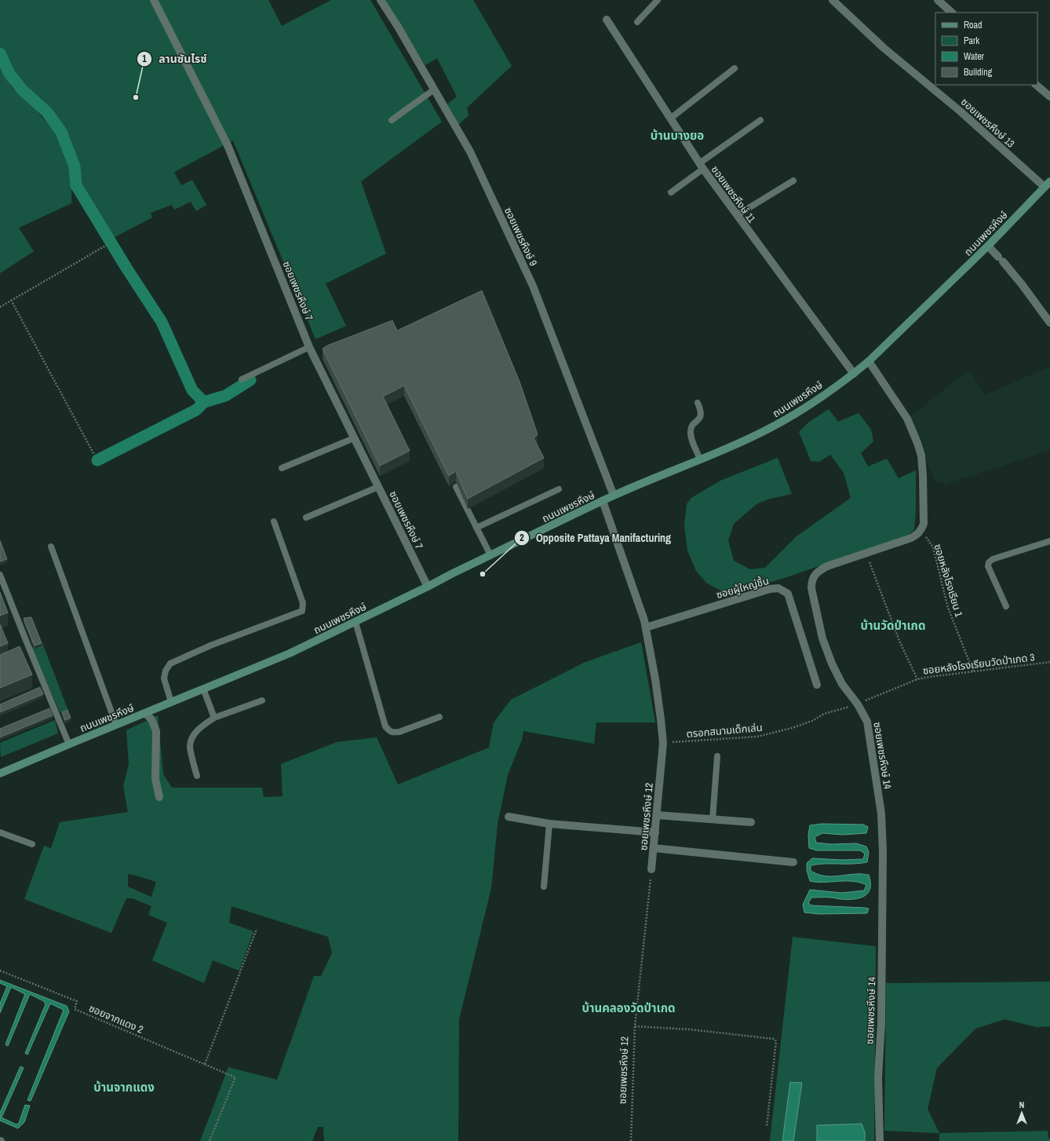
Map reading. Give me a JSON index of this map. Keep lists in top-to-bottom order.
{
  "streets": {
    "main road": ["ถนนเพชรหึงษ์"],
    "street": [
      "ซอยเพชรหึงษ์ 13",
      "ซอยเพชรหึงษ์ 11",
      "ซอยเพชรหึงษ์ 9",
      "ซอยเพชรหึงษ์ 7",
      "ซอยผู้ใหญ่ชื้น",
      "ซอยเพชรหึงษ์ 14",
      "ซอยเพชรหึงษ์ 12"
    ],
    "path": [
      "ซอยหลังโรงเรียน 1",
      "ซอยหลังโรงเรียนวัดป่าเกด 3",
      "ตรอกสนามเด็กเล่น",
      "ซอยจากแดง 2"
    ]
  },
  "crossings": [
    ["ซอยเพชรหึงษ์ 13", "ถนนเพชรหึงษ์"],
    ["ซอยเพชรหึงษ์ 11", "ถนนเพชรหึงษ์"],
    ["ถนนเพชรหึงษ์", "ซอยเพชรหึงษ์ 9"],
    ["ถนนเพชรหึงษ์", "ซอยเพชรหึงษ์ 7"],
    ["ถนนเพชรหึงษ์", "ซอยเพชรหึงษ์ 12"],
    ["ซอยหลังโรงเรียน 1", "ซอยหลังโรงเรียนวัดป่าเกด 3"],
    ["ซอยหลังโรงเรียน 1", "ซอยเพชรหึงษ์ 14"],
    ["ซอยผู้ใหญ่ชื้น", "ซอยเพชรหึงษ์ 12"],
    ["ซอยหลังโรงเรียนวัดป่าเกด 3", "ตรอกสนามเด็กเล่น"],
    ["ซอยหลังโรงเรียนวัดป่าเกด 3", "ซอยเพชรหึงษ์ 14"],
    ["ตรอกสนามเด็กเล่น", "ซอยเพชรหึงษ์ 14"],
    ["ตรอกสนามเด็กเล่น", "ซอยเพชรหึงษ์ 12"]
  ],
  "districts": [
    "บ้านบางยอ",
    "บ้านวัดป่าเกด",
    "บ้านคลองวัดป่าเกด",
    "บ้านจากแดง"
  ],
  "places": ["ลานซันไรซ์", "Opposite Pattaya Manifacturing"],
  "legend": [
    "Road",
    "Park",
    "Water",
    "Building"
  ],
  "north": "top"
}
